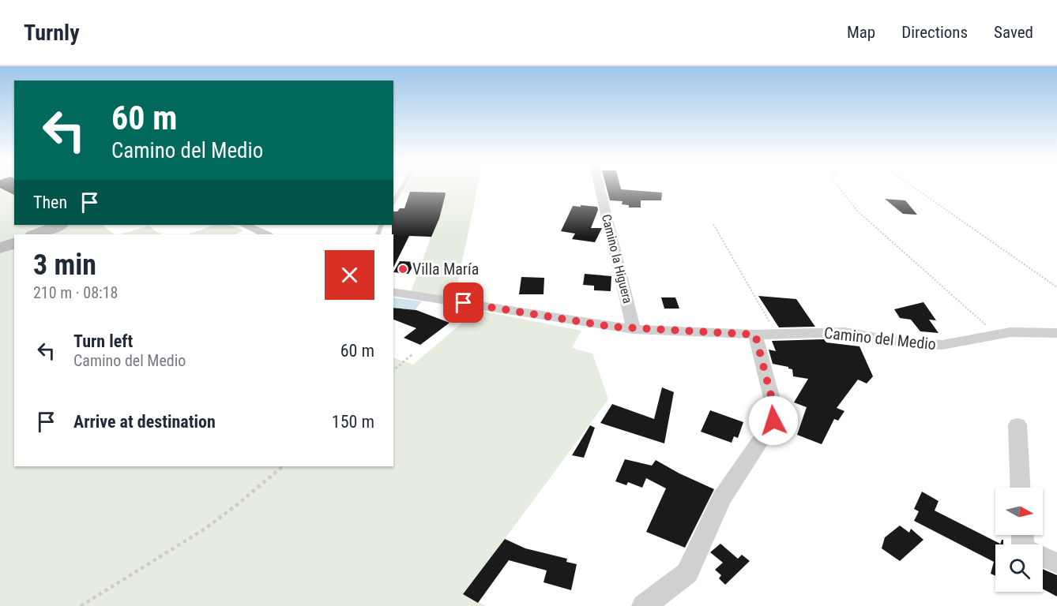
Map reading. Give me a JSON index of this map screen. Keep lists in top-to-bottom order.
{
  "streets": {
    "street": ["Camino la Higuera", "Camino del Medio"]
  },
  "crossings": [
    ["Camino la Higuera", "Camino del Medio"]
  ],
  "places": ["Villa María"],
  "north": "right",
  "page": {
    "header": "Turnly",
    "nav": ["Map", "Directions", "Saved"],
    "turn": ["60 m", "Camino del Medio"],
    "then": "Then",
    "heading": ["3 min", "210 m · 08:18"],
    "list": [
      {
        "name": "Turn left",
        "note": "Camino del Medio",
        "value": "60 m"
      },
      {
        "name": "Arrive at destination",
        "value": "150 m"
      }
    ]
  }
}
